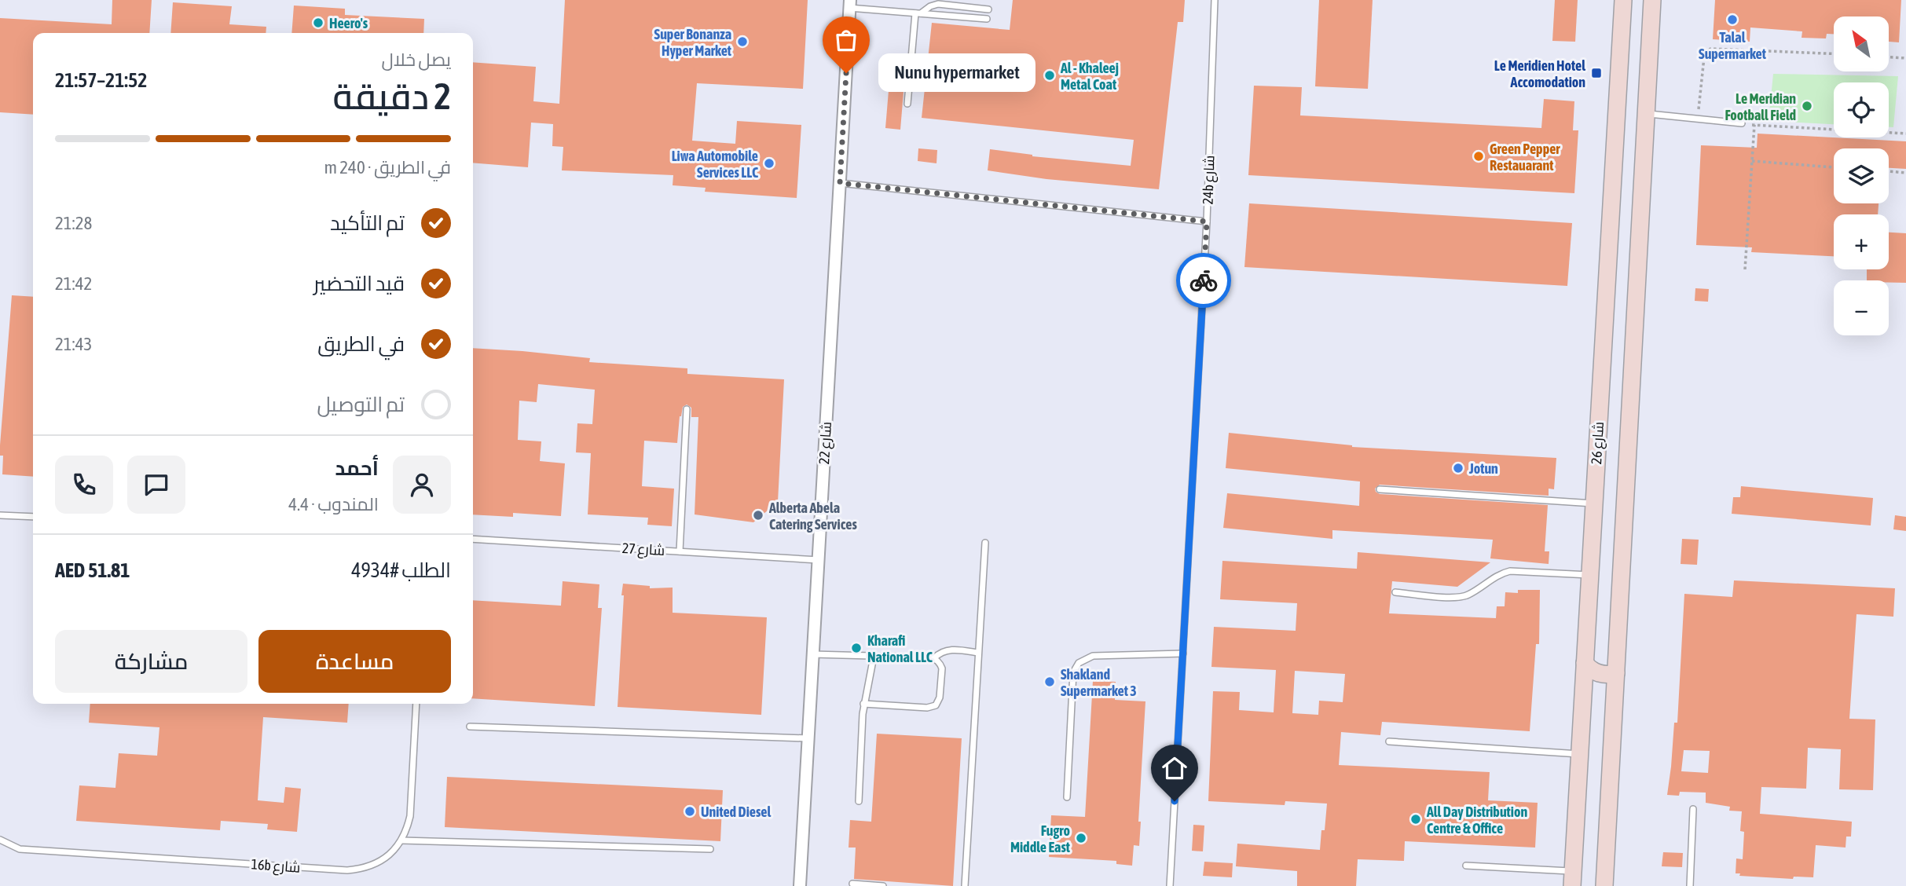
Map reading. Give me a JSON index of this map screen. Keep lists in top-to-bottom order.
{
  "streets": {
    "street": ["شارع 22", "شارع 26"],
    "lane": ["24b شارع", "شارع 27", "16b شارع"]
  },
  "crossings": [
    ["شارع 22", "شارع 27"]
  ],
  "places": {
    "other": [
      "Talal Supermarket",
      "Heero's",
      "Super Bonanza Hyper Market",
      "Nunu hypermarket",
      "Al - Khaleej Metal Coat",
      "Le Meridian Football Field",
      "Green Pepper Restauarant",
      "Liwa Automobile Services LLC",
      "Jotun",
      "Alberta Abela Catering Services",
      "Kharafi National LLC",
      "Shakland Supermarket 3",
      "United Diesel",
      "All Day Distribution Centre & Office",
      "Fugro Middle East"
    ],
    "transit": ["Le Meridien Hotel Accomodation"]
  },
  "north": "top left",
  "page": {
    "map_buttons": ["+", "−"],
    "heading": ["2 دقيقة", "يصل خلال", "21:52–21:57"],
    "panel": [
      "أحمد",
      "المندوب · 4.4",
      "الطلب #4934",
      "AED 51.81"
    ],
    "bubble": "Nunu hypermarket",
    "bar": "في الطريق · 240 m",
    "list": [
      ["تم التأكيد", "21:28"],
      ["قيد التحضير", "21:42"],
      ["في الطريق", "21:43"],
      "تم التوصيل"
    ],
    "buttons": ["مساعدة", "مشاركة"]
  }
}
